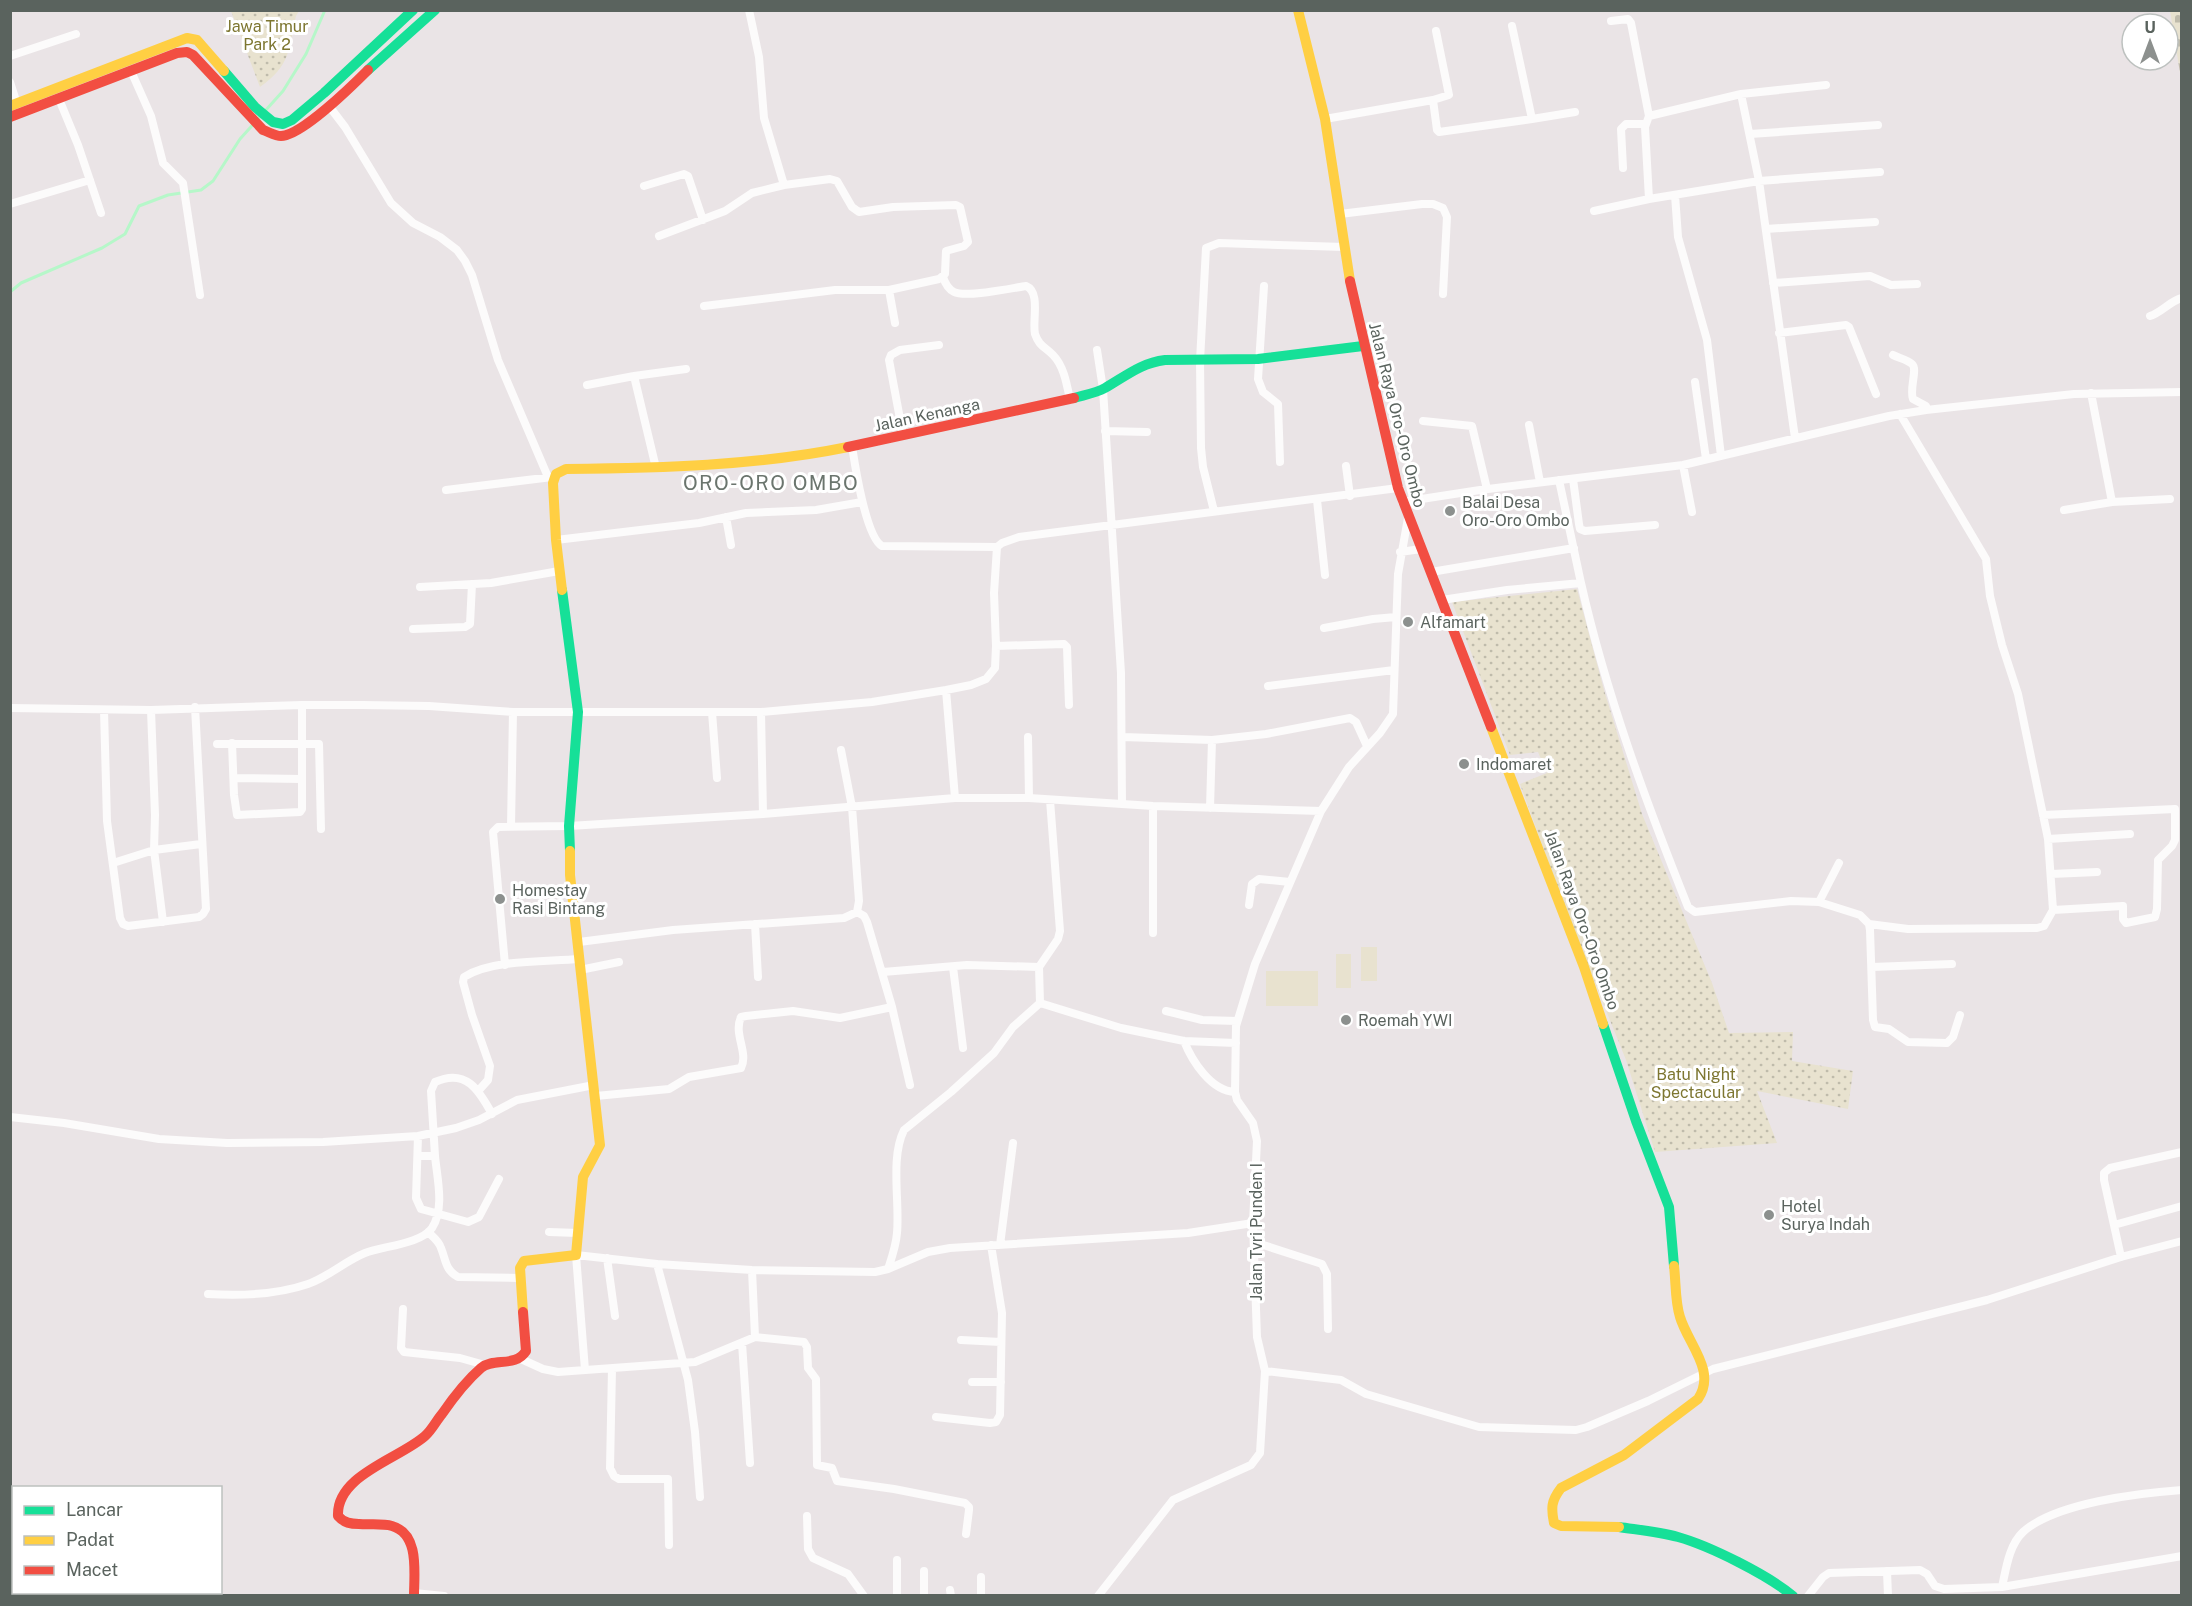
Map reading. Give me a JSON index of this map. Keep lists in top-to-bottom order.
{
  "streets": {
    "street": ["Jalan Kenanga", "Jalan Raya Oro-Oro Ombo", "Jalan Tvri Punden I"]
  },
  "crossings": [
    ["Jalan Kenanga", "Jalan Raya Oro-Oro Ombo"]
  ],
  "districts": ["ORO-ORO OMBO"],
  "parks": ["Jawa Timur Park 2", "Batu Night Spectacular"],
  "places": [
    "Balai Desa Oro-Oro Ombo",
    "Alfamart",
    "Indomaret",
    "Homestay Rasi Bintang",
    "Roemah YWI",
    "Hotel Surya Indah"
  ],
  "legend": ["Lancar", "Padat", "Macet"],
  "north": "top"
}
